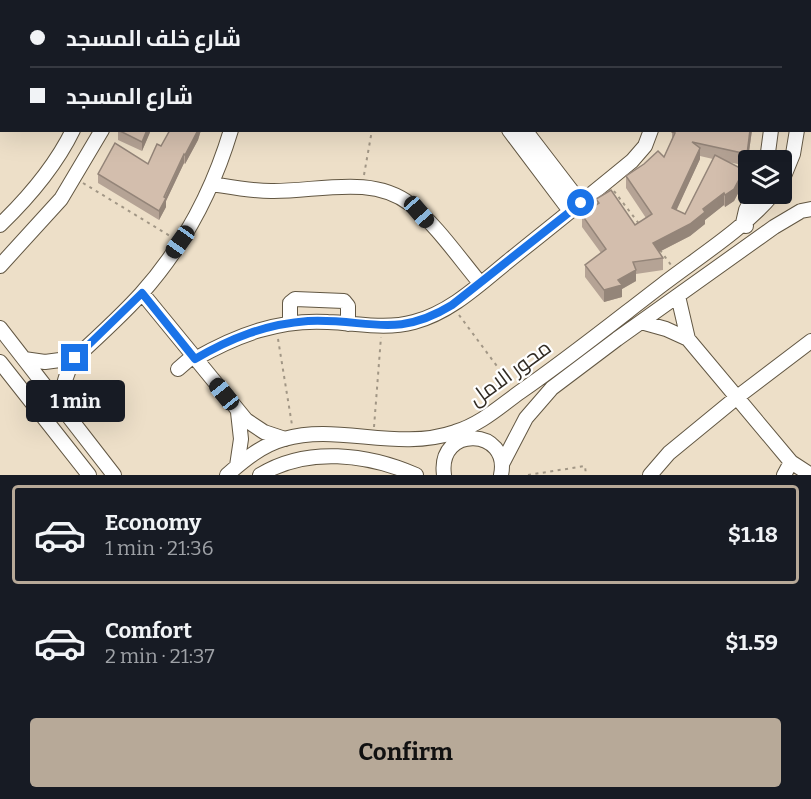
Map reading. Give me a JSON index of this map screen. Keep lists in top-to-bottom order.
{
  "streets": {
    "street": ["محور الامل"]
  },
  "page": {
    "banner": ["شارع خلف المسجد", "شارع المسجد"],
    "bubble": "1 min",
    "list": [
      {
        "name": "Economy",
        "note": "1 min · 21:36",
        "value": "$1.18"
      },
      {
        "name": "Comfort",
        "note": "2 min · 21:37",
        "value": "$1.59"
      }
    ],
    "buttons": "Confirm"
  }
}
